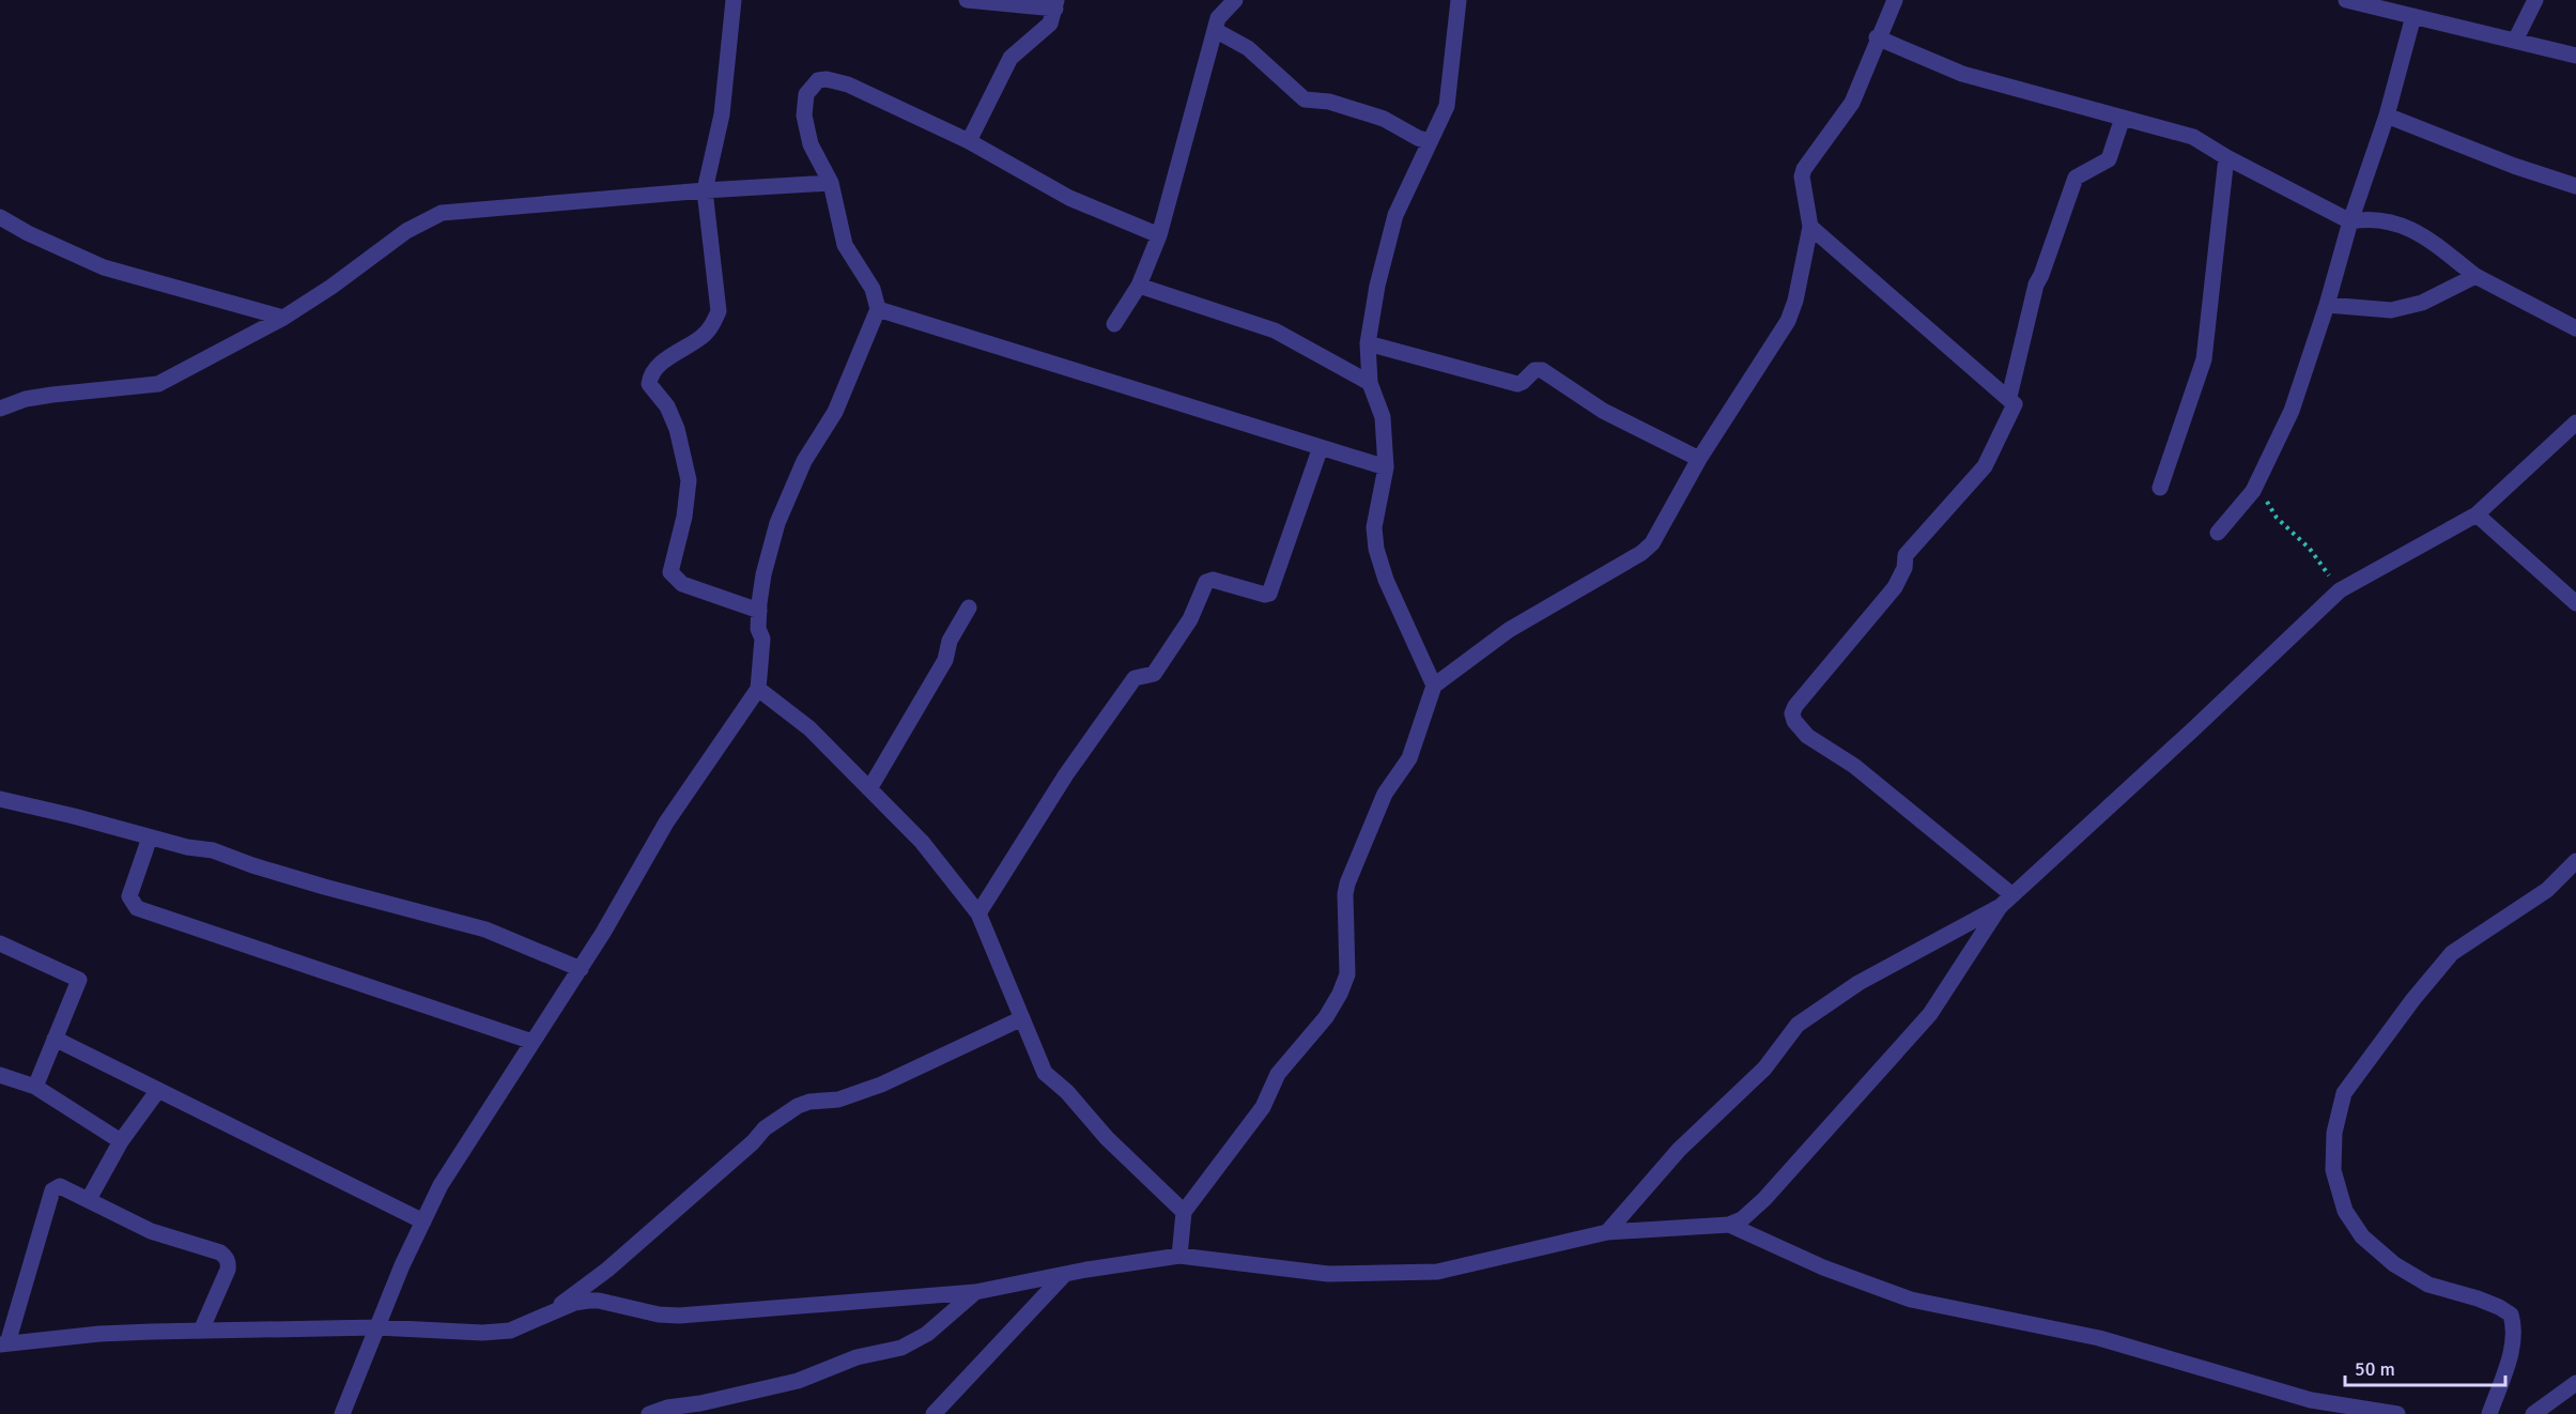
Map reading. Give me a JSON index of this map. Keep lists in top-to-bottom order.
{
  "scale_bar": "50 m"
}
